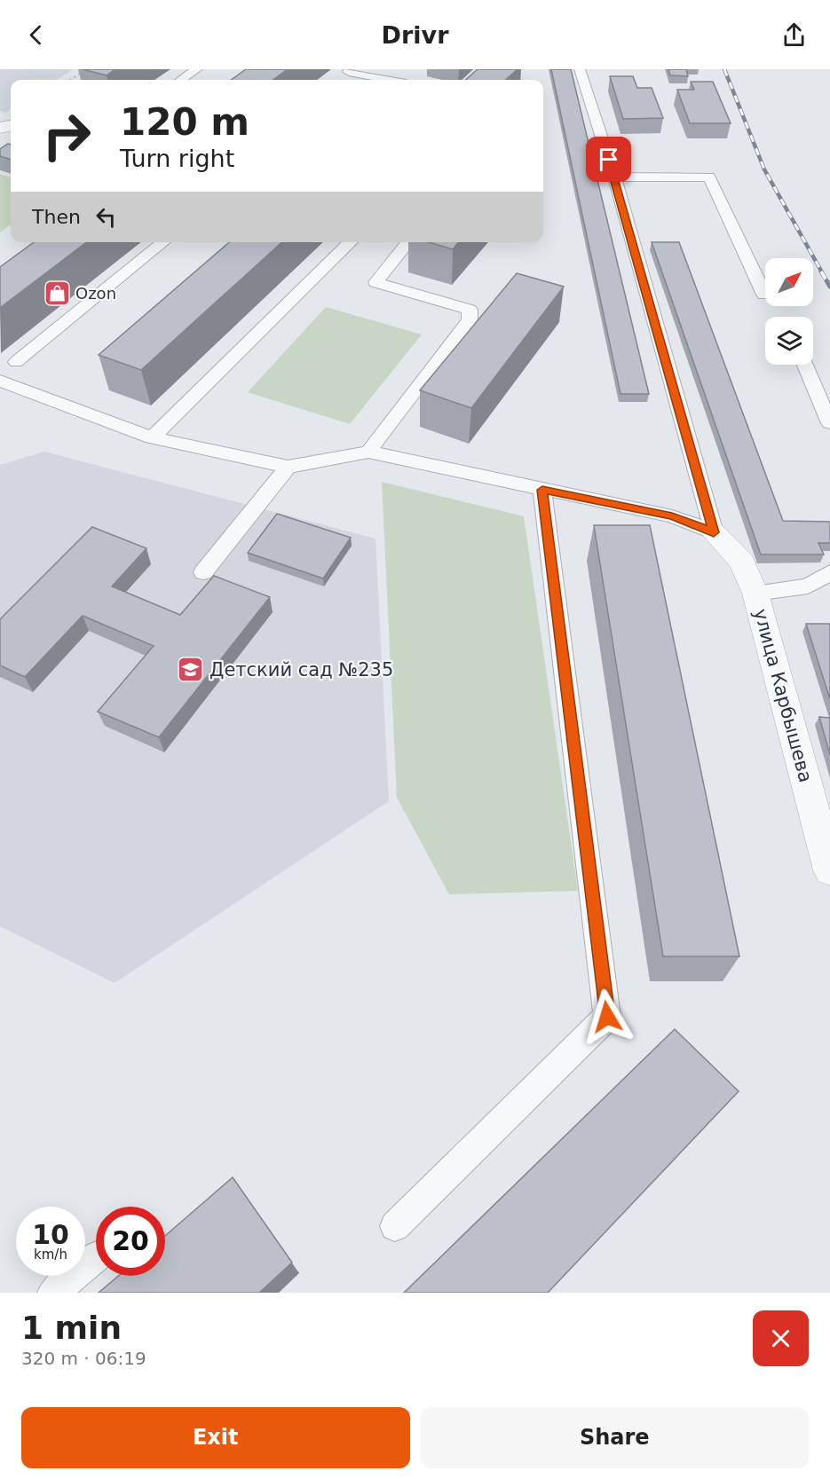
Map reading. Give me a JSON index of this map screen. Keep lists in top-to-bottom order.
{
  "streets": {
    "street": ["улица Карбышева"]
  },
  "places": {
    "shop": ["Ozon"],
    "school or university": ["Детский сад №235"]
  },
  "north": "top right",
  "page": {
    "header": "Drivr",
    "turn": ["120 m", "Turn right"],
    "then": "Then",
    "speed": "10 km/h",
    "limit": "20",
    "heading": ["1 min", "320 m · 06:19"],
    "buttons": ["Exit", "Share"]
  }
}
